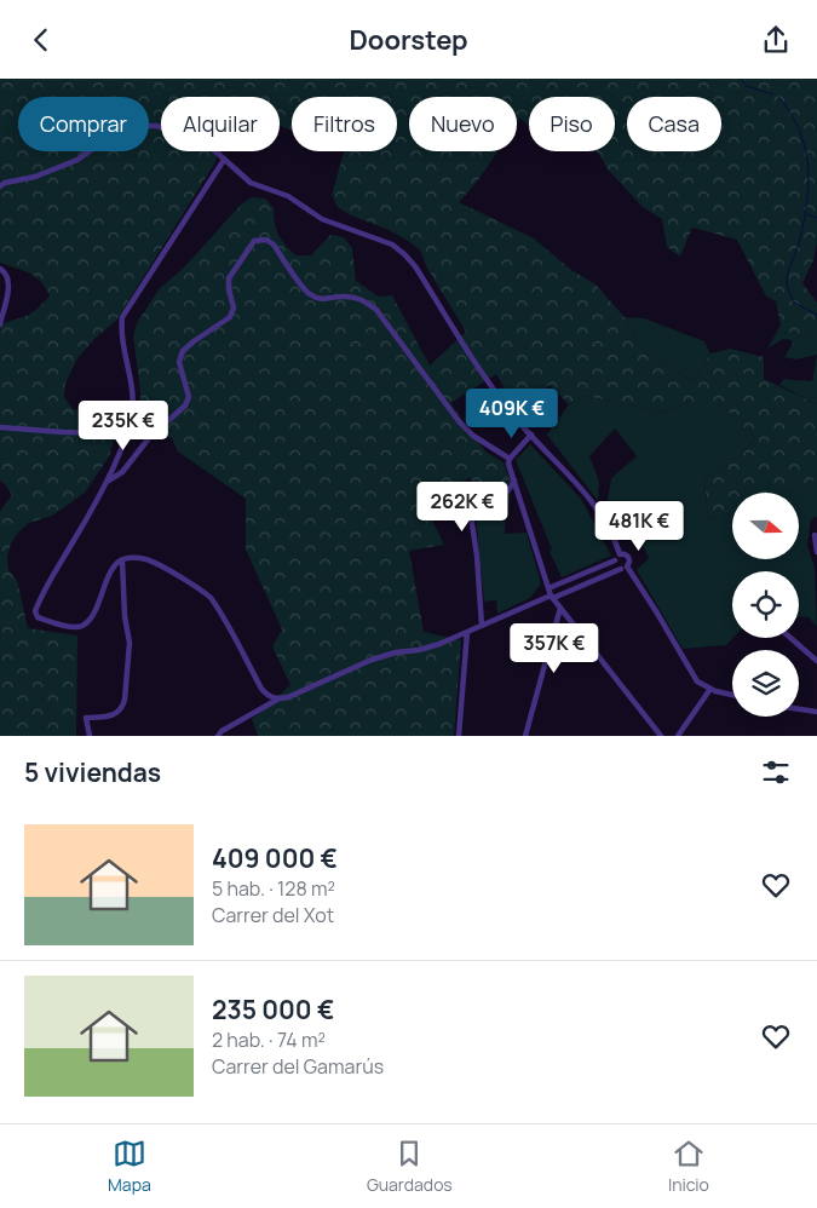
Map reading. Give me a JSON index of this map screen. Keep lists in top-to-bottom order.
{
  "north": "right",
  "page": {
    "header": "Doorstep",
    "chip": [
      "Comprar",
      "Alquilar",
      "Filtros",
      "Nuevo",
      "Piso",
      "Casa"
    ],
    "price": [
      "409K €",
      "235K €",
      "262K €",
      "481K €",
      "357K €"
    ],
    "heading": "5 viviendas",
    "list": [
      {
        "name": "409 000 €",
        "note": "5 hab. · 128 m² · Carrer del Xot"
      },
      {
        "name": "235 000 €",
        "note": "2 hab. · 74 m² · Carrer del Gamarús"
      }
    ],
    "tabs": ["Mapa", "Guardados", "Inicio"]
  }
}
